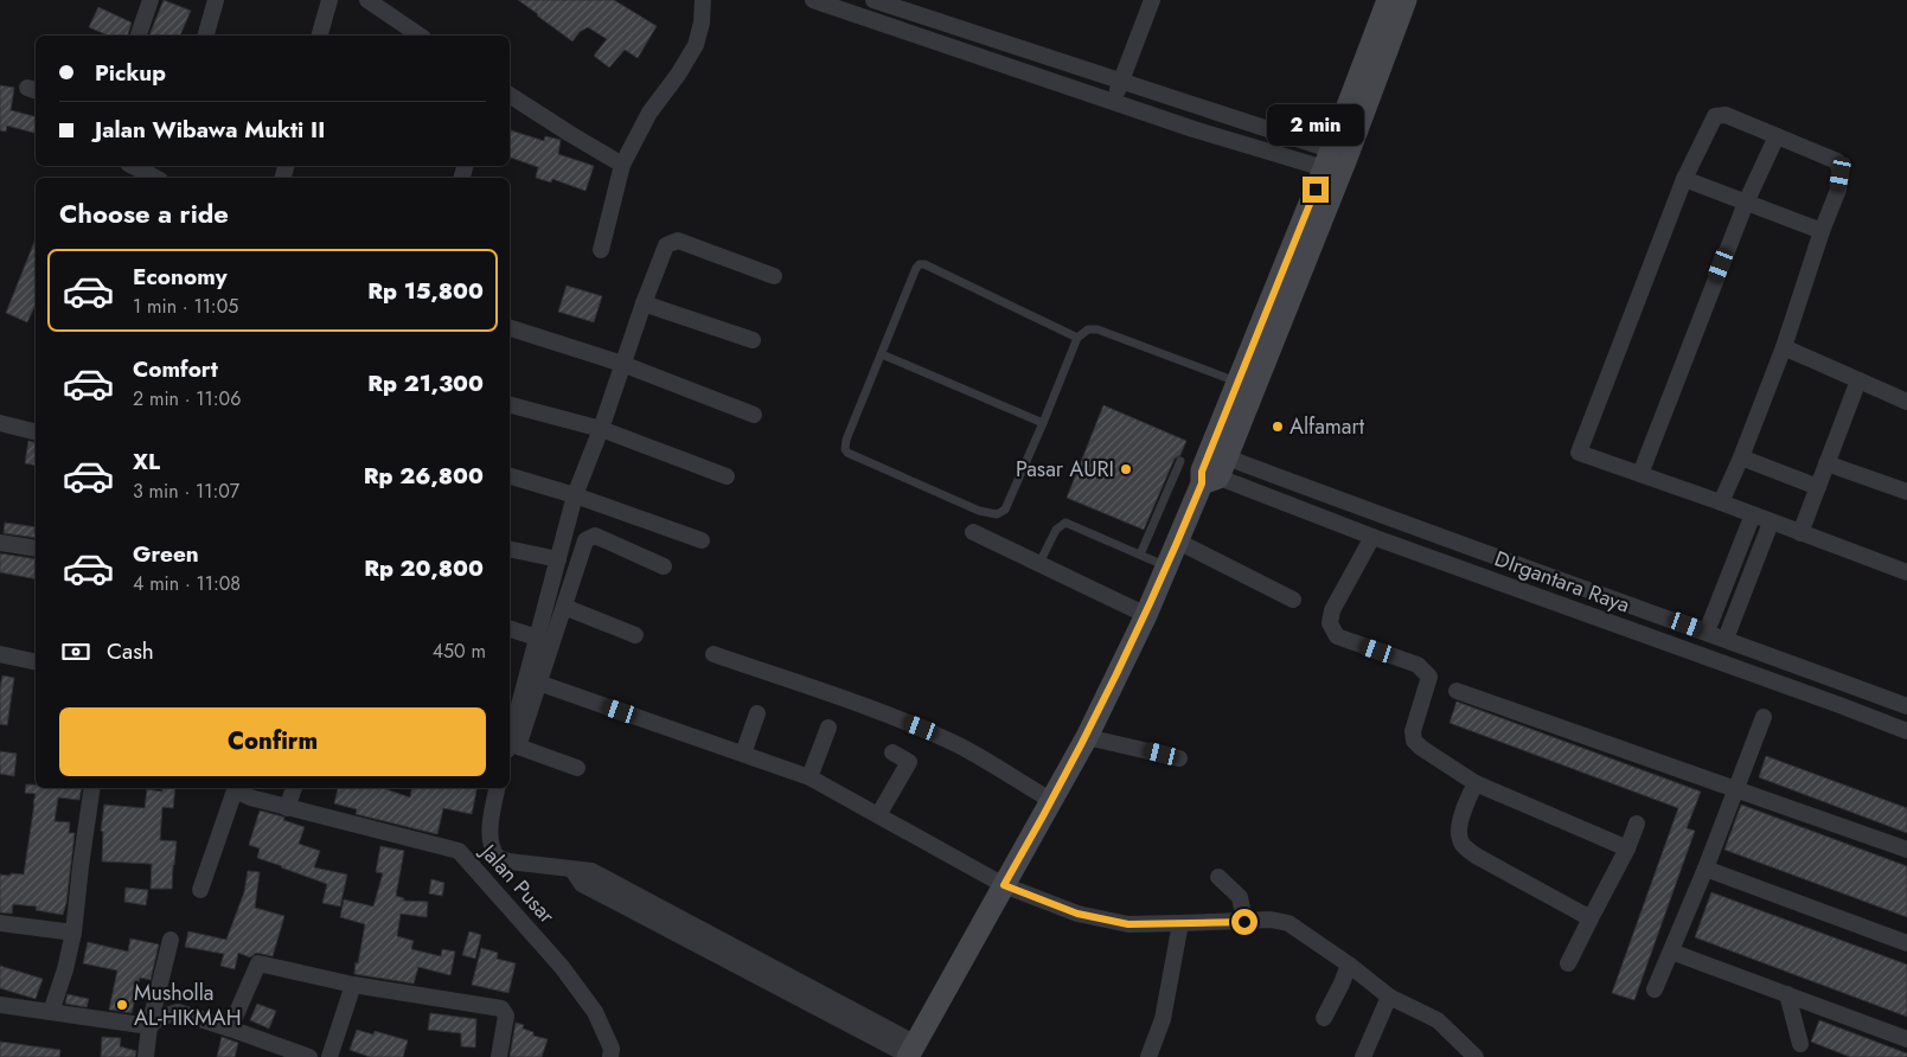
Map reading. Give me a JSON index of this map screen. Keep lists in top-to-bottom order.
{
  "streets": {
    "street": ["DIrgantara Raya", "Jalan Pusar"]
  },
  "places": ["Alfamart", "Pasar AURI", "Musholla AL-HIKMAH"],
  "page": {
    "banner": ["Pickup", "Jalan Wibawa Mukti II"],
    "bubble": "2 min",
    "heading": "Choose a ride",
    "list": [
      {
        "name": "Economy",
        "note": "1 min · 11:05",
        "value": "Rp 15,800"
      },
      {
        "name": "Comfort",
        "note": "2 min · 11:06",
        "value": "Rp 21,300"
      },
      {
        "name": "XL",
        "note": "3 min · 11:07",
        "value": "Rp 26,800"
      },
      {
        "name": "Green",
        "note": "4 min · 11:08",
        "value": "Rp 20,800"
      }
    ],
    "pay": ["Cash", "450 m"],
    "buttons": "Confirm"
  }
}
